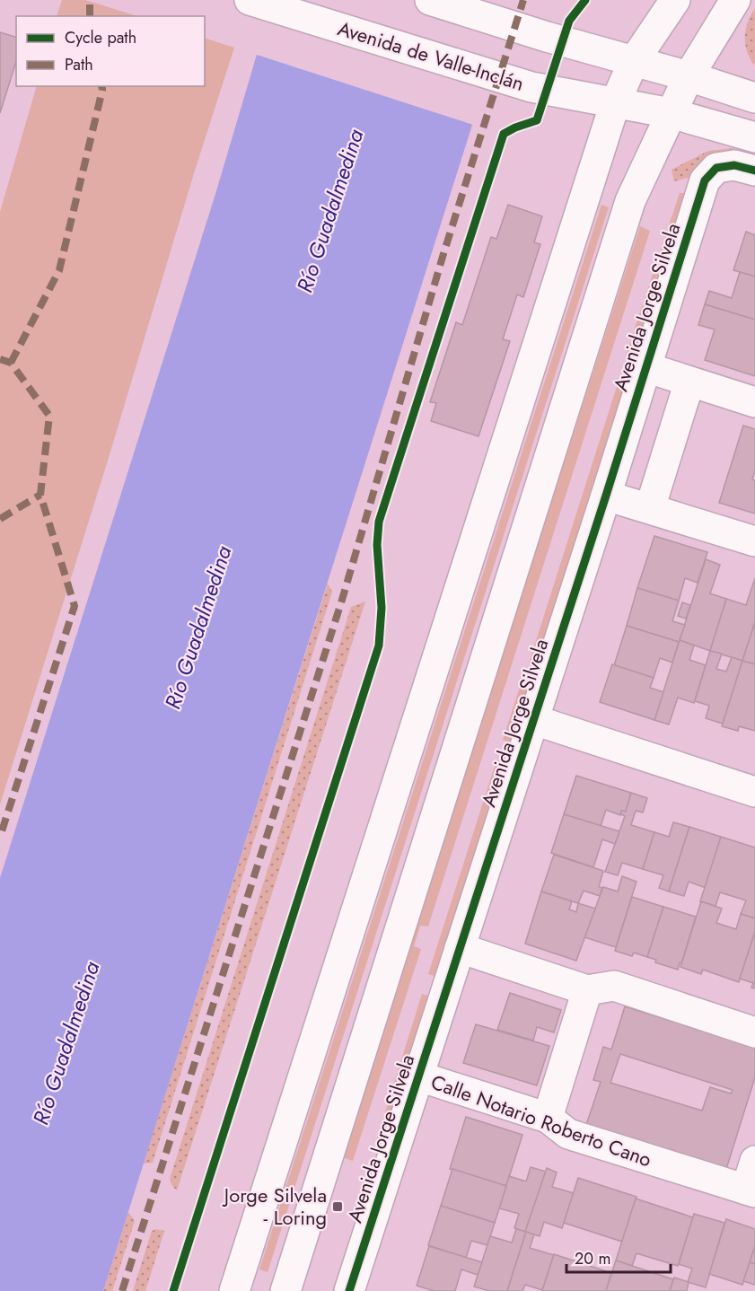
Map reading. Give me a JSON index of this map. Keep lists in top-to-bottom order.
{
  "streets": {
    "main road": ["Avenida de Valle-Inclán", "Avenida Jorge Silvela", "Calle Notario Roberto Cano"]
  },
  "crossings": [
    ["Avenida Jorge Silvela", "Calle Notario Roberto Cano"]
  ],
  "water": ["Río Guadalmedina"],
  "places": {
    "transit": ["Jorge Silvela - Loring"]
  },
  "legend": ["Cycle path", "Path"],
  "scale_bar": "20 m"
}
